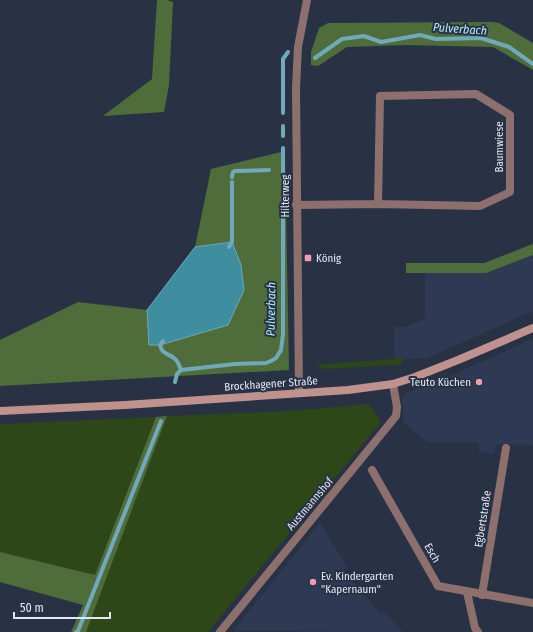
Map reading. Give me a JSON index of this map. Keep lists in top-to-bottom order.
{
  "streets": {
    "main road": ["Brockhagener Straße"],
    "street": [
      "Baumwiese",
      "Hilterweg",
      "Austmannshof",
      "Egbertstraße",
      "Esch"
    ]
  },
  "crossings": [
    ["Baumwiese", "Hilterweg"],
    ["Hilterweg", "Brockhagener Straße"],
    ["Brockhagener Straße", "Austmannshof"]
  ],
  "water": ["Pulverbach"],
  "places": {
    "transit": ["König"],
    "other": ["Teuto Küchen", "Ev. Kindergarten \"Kapernaum\""]
  },
  "scale_bar": "50 m"
}
